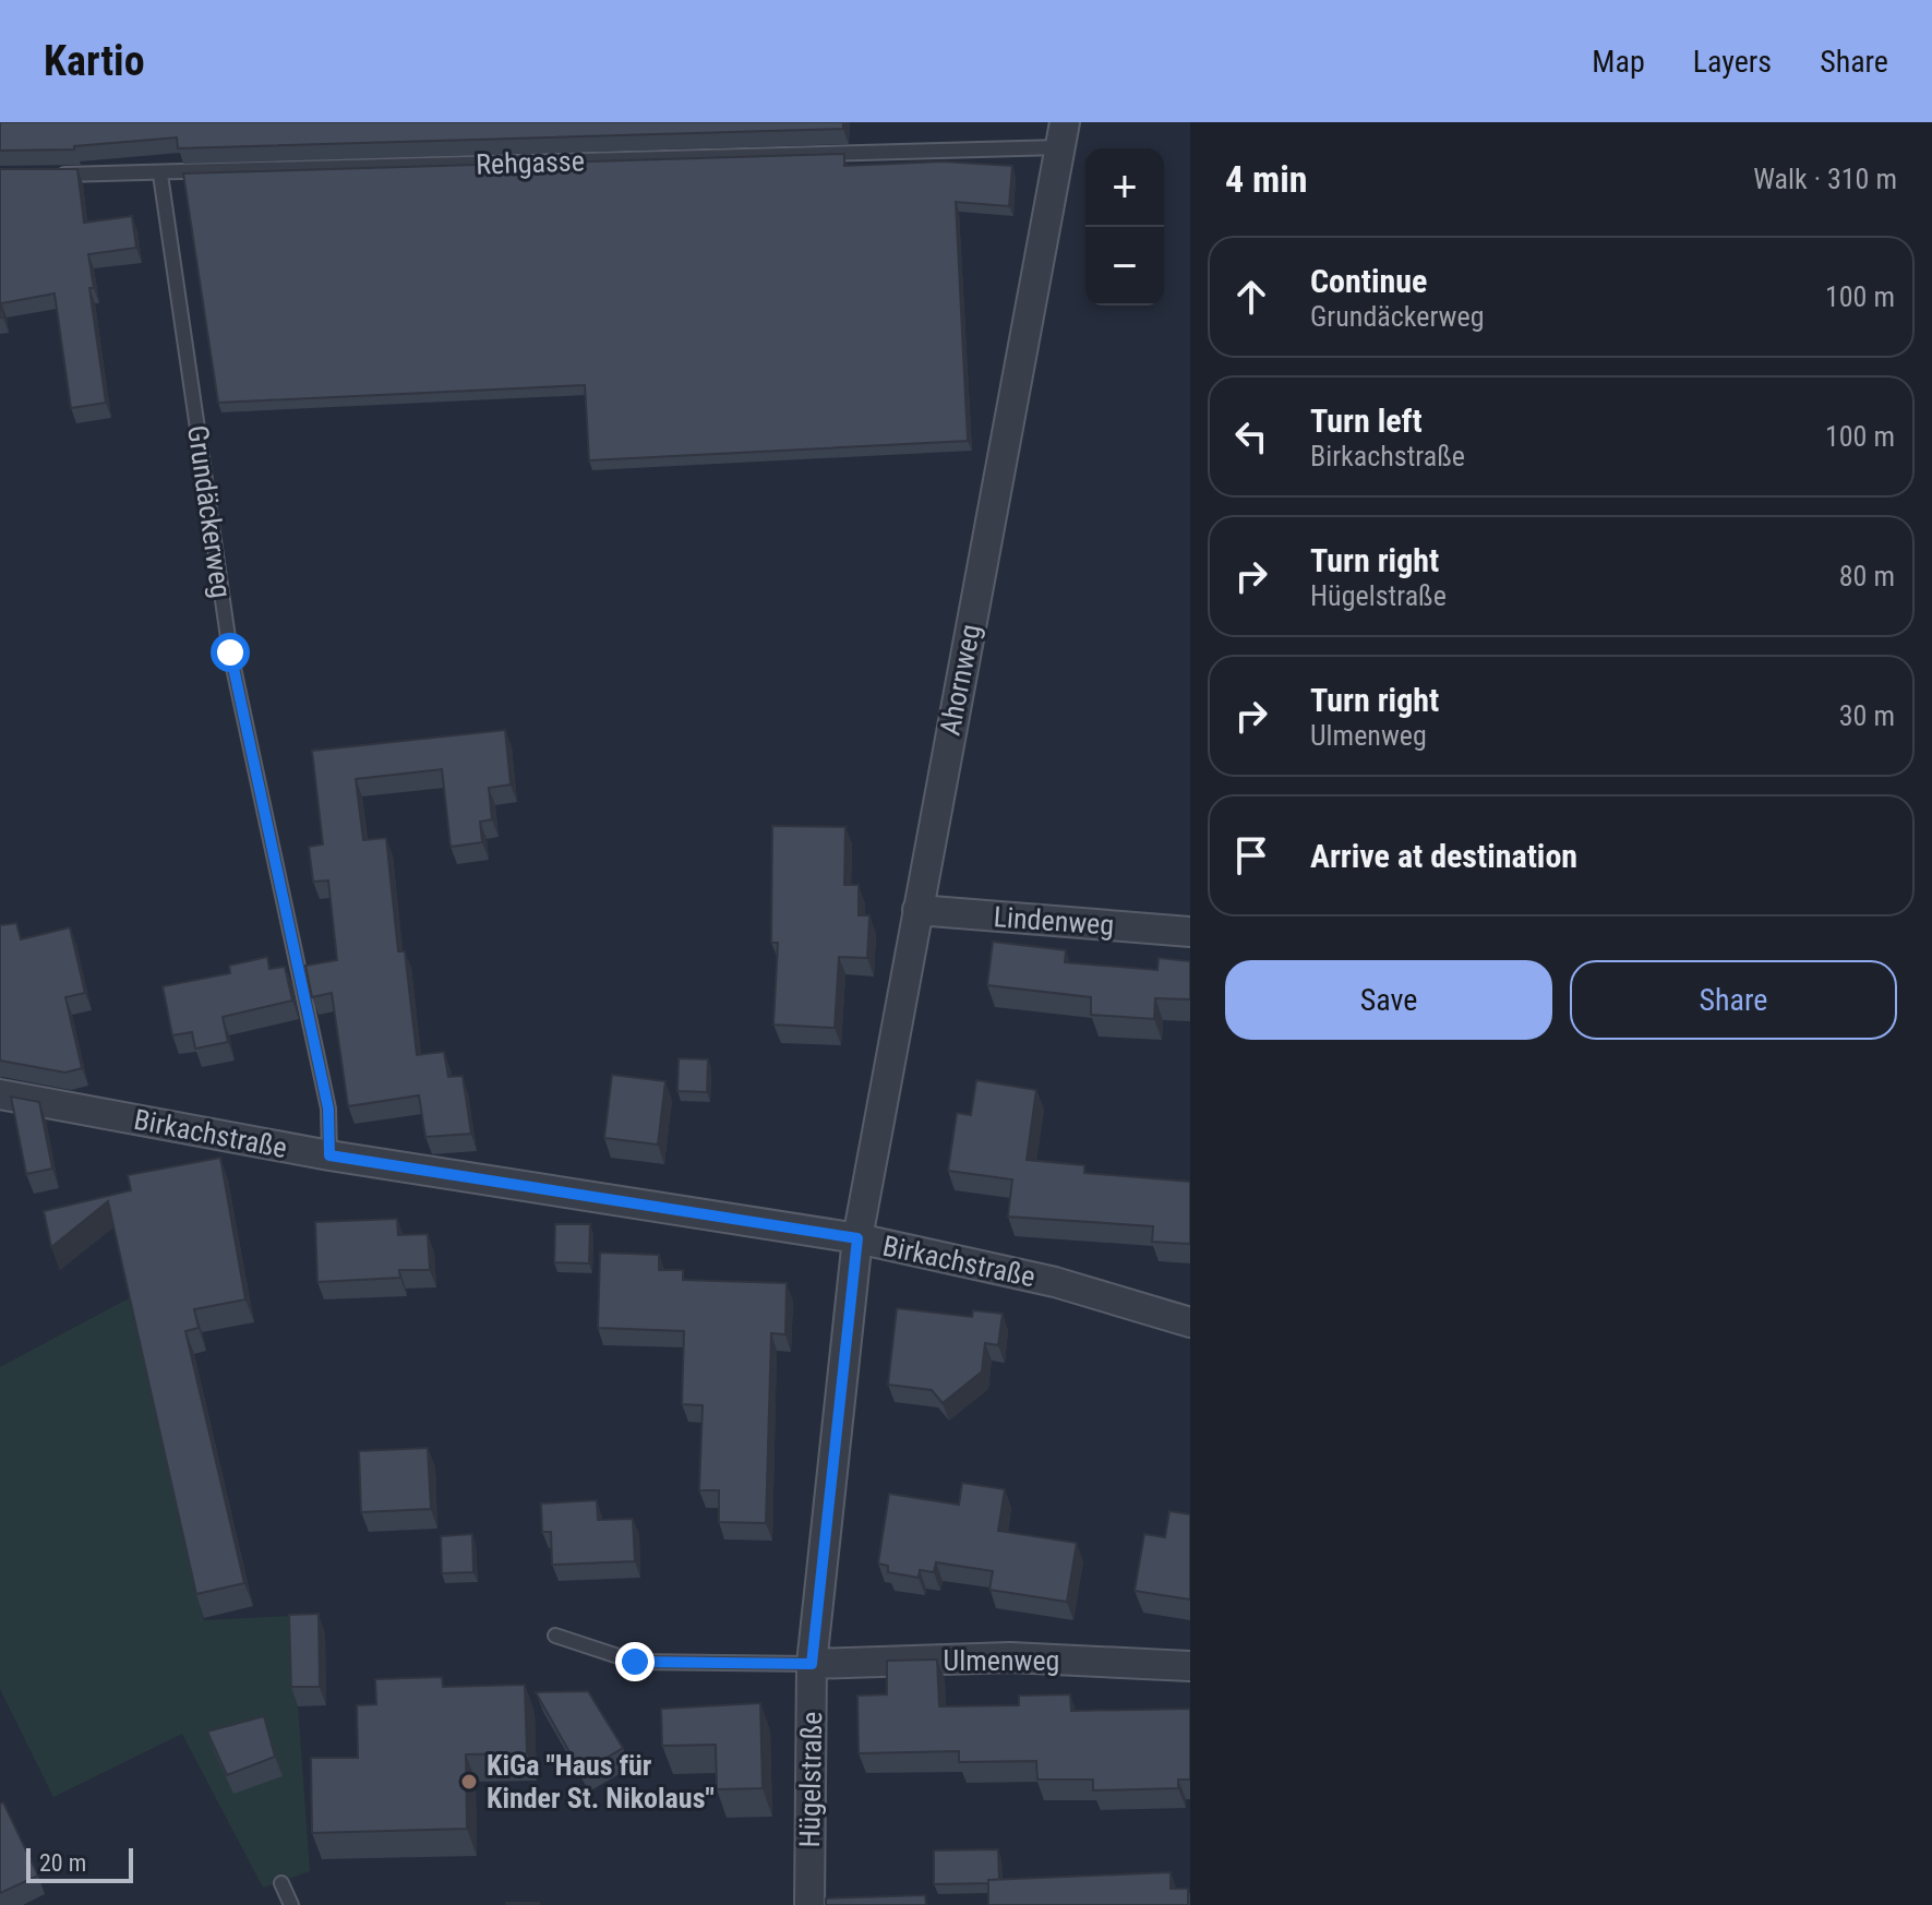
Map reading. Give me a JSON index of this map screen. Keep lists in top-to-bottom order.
{
  "streets": {
    "street": [
      "Ahornweg",
      "Lindenweg",
      "Birkachstraße",
      "Ulmenweg",
      "Hügelstraße"
    ],
    "lane": ["Rehgasse", "Grundäckerweg"]
  },
  "crossings": [
    ["Rehgasse", "Grundäckerweg"],
    ["Rehgasse", "Ahornweg"],
    ["Grundäckerweg", "Birkachstraße"],
    ["Ahornweg", "Lindenweg"],
    ["Ahornweg", "Birkachstraße"],
    ["Ahornweg", "Hügelstraße"],
    ["Birkachstraße", "Hügelstraße"],
    ["Ulmenweg", "Hügelstraße"]
  ],
  "places": ["KiGa \"Haus für Kinder St. Nikolaus\""],
  "scale_bar": "20 m",
  "page": {
    "header": "Kartio",
    "nav": ["Map", "Layers", "Share"],
    "heading": ["4 min", "Walk · 310 m"],
    "map_buttons": ["+", "−"],
    "list": [
      ["Continue", "Grundäckerweg", "100 m"],
      ["Turn left", "Birkachstraße", "100 m"],
      ["Turn right", "Hügelstraße", "80 m"],
      ["Turn right", "Ulmenweg", "30 m"],
      "Arrive at destination"
    ],
    "buttons": ["Save", "Share"],
    "scale": "20 m"
  }
}
